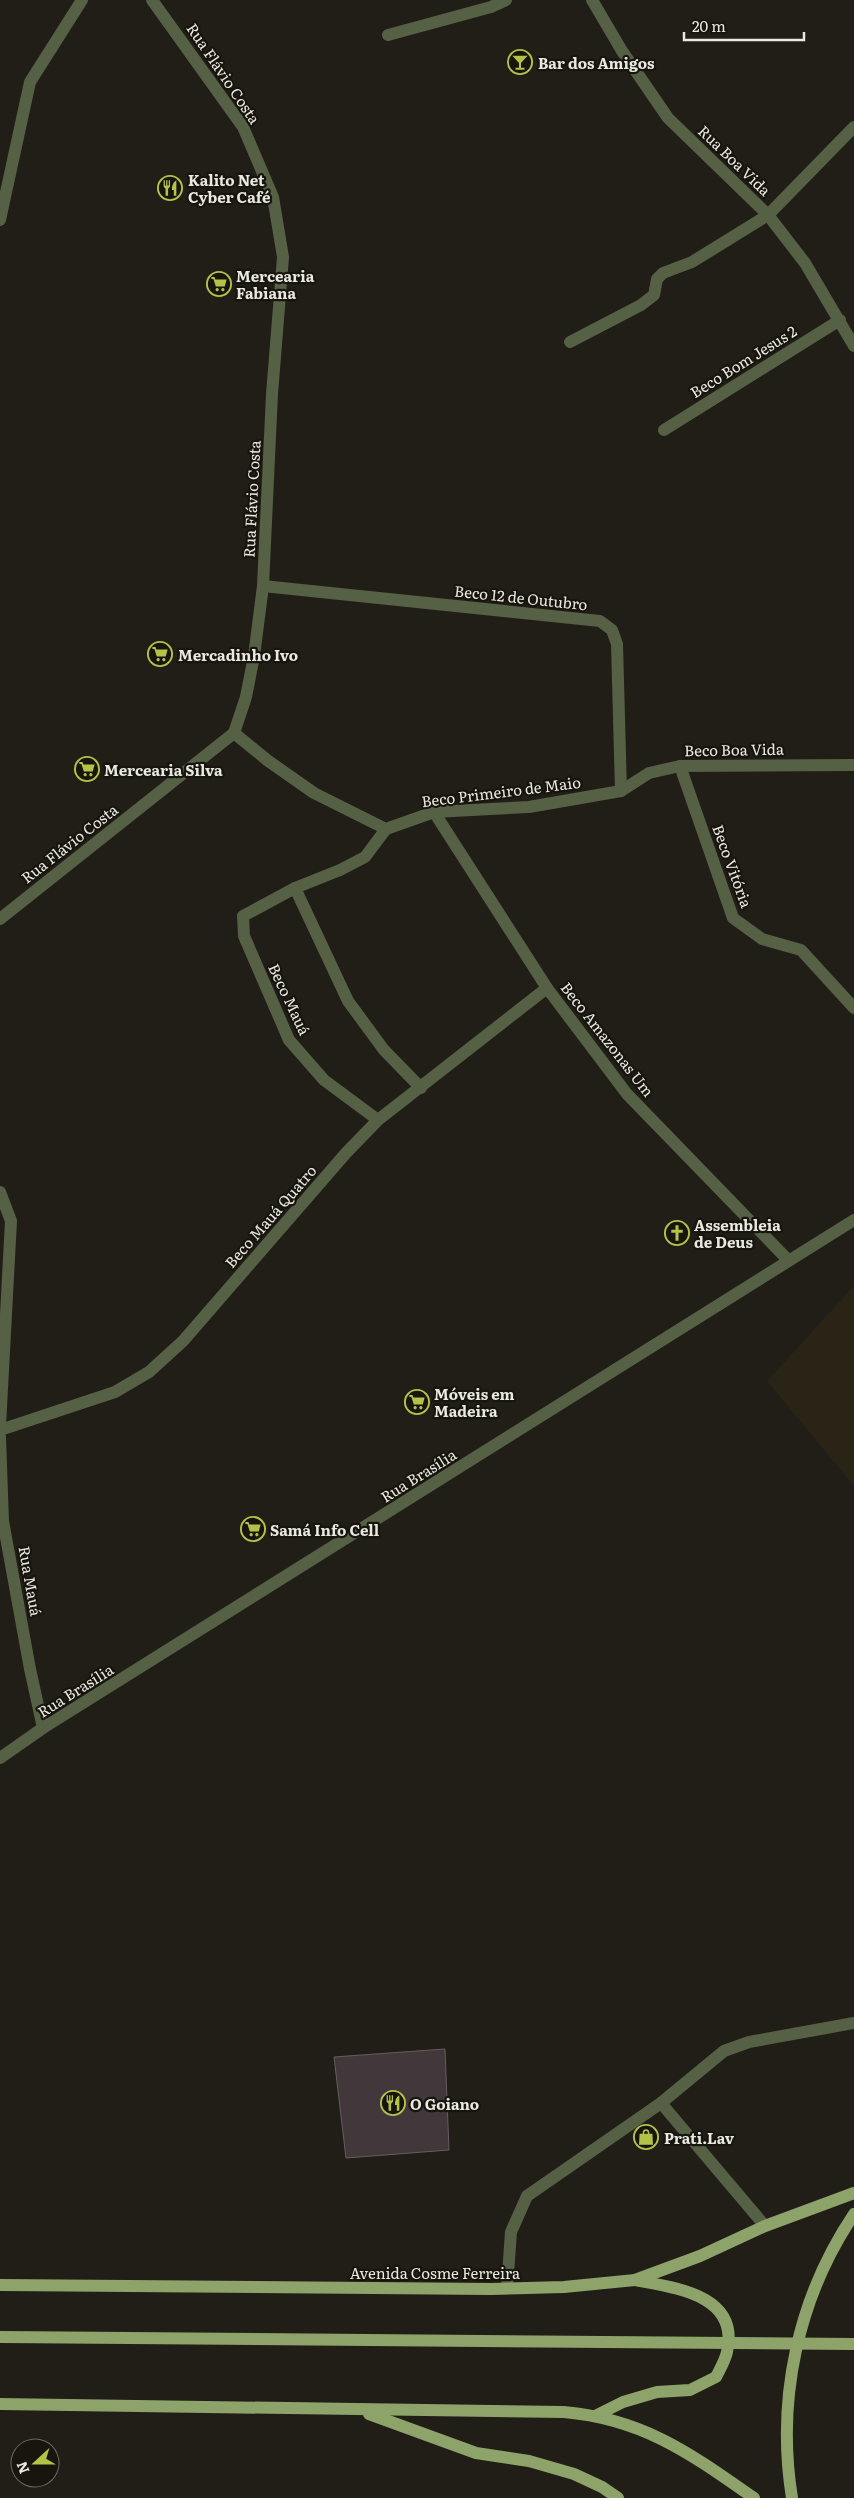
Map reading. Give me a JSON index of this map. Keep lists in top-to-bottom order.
{
  "streets": {
    "main road": ["Avenida Cosme Ferreira"],
    "street": [
      "Rua Flávio Costa",
      "Rua Boa Vida",
      "Beco Bom Jesus 2",
      "Beco 12 de Outubro",
      "Beco Boa Vida",
      "Beco Primeiro de Maio",
      "Beco Vitória",
      "Beco Mauá",
      "Beco Amazonas Um",
      "Beco Mauá Quatro",
      "Rua Brasília",
      "Rua Mauá"
    ]
  },
  "crossings": [
    ["Rua Flávio Costa", "Beco 12 de Outubro"],
    ["Rua Boa Vida", "Beco Bom Jesus 2"],
    ["Beco 12 de Outubro", "Beco Boa Vida"],
    ["Beco 12 de Outubro", "Beco Primeiro de Maio"],
    ["Beco Boa Vida", "Beco Primeiro de Maio"],
    ["Beco Boa Vida", "Beco Vitória"],
    ["Beco Primeiro de Maio", "Beco Mauá"],
    ["Beco Primeiro de Maio", "Beco Amazonas Um"],
    ["Beco Mauá", "Beco Mauá Quatro"],
    ["Beco Amazonas Um", "Beco Mauá Quatro"],
    ["Beco Amazonas Um", "Rua Brasília"],
    ["Rua Brasília", "Rua Mauá"]
  ],
  "places": {
    "bar": ["Bar dos Amigos"],
    "restaurant": ["Kalito Net Cyber Café", "O Goiano"],
    "supermarket": [
      "Mercearia Fabiana",
      "Mercadinho Ivo",
      "Mercearia Silva",
      "Móveis em Madeira",
      "Samá Info Cell"
    ],
    "church": ["Assembleia de Deus"],
    "shop": ["Prati.Lav"]
  },
  "scale_bar": "20 m",
  "north": "left"
}
